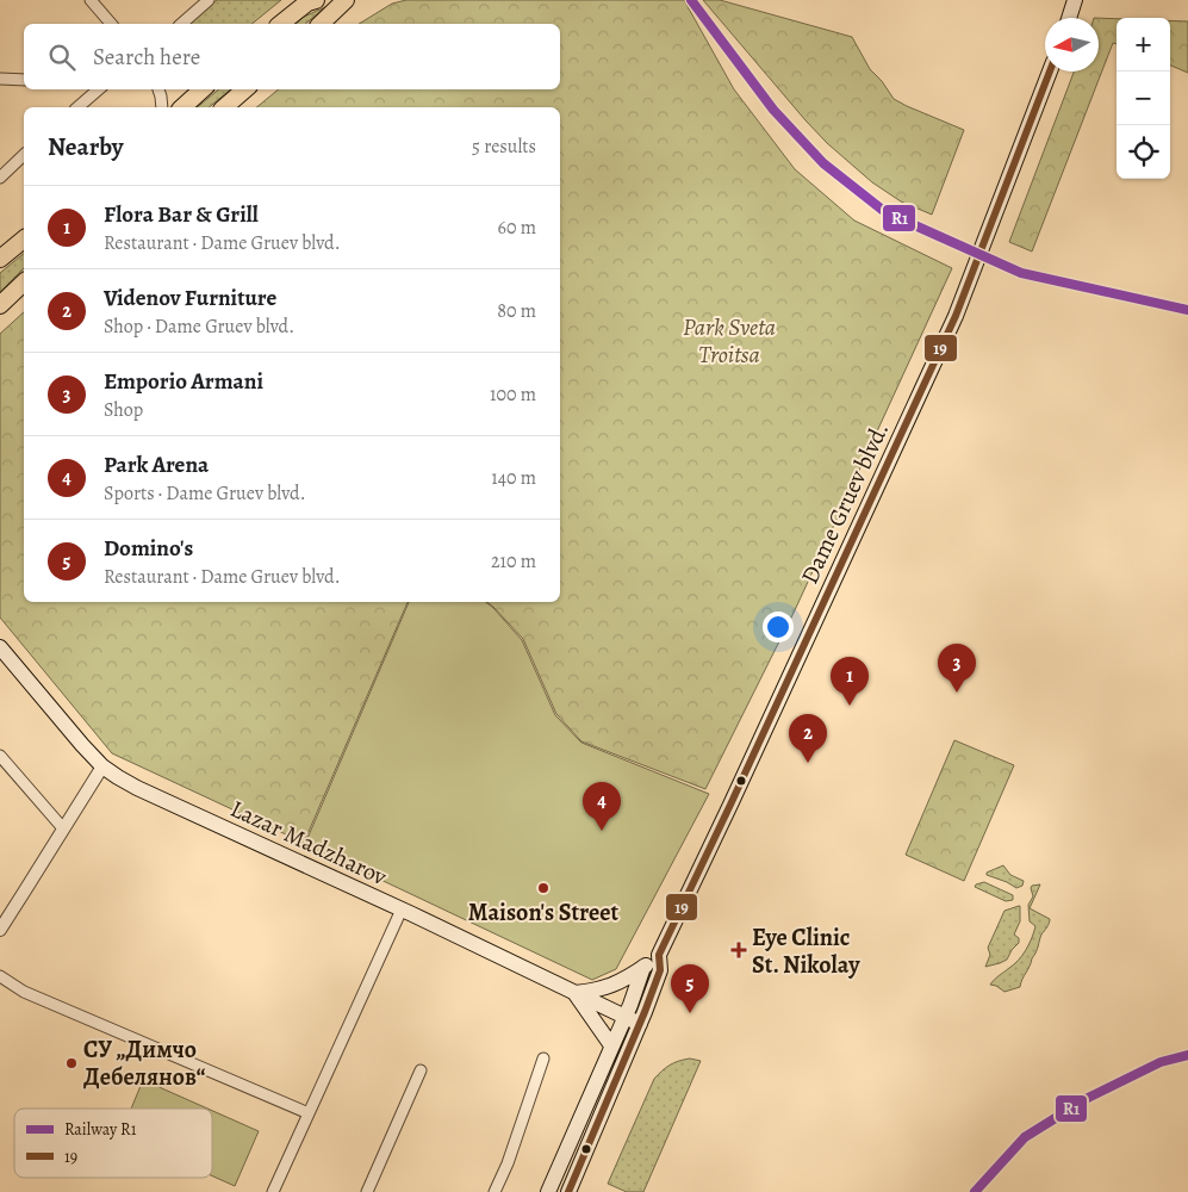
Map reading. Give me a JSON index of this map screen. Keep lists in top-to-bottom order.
{
  "streets": {
    "main road": ["Dame Gruev blvd.", "Lazar Madzharov"]
  },
  "crossings": [
    ["Dame Gruev blvd.", "Lazar Madzharov"]
  ],
  "parks": ["Park Sveta Troitsa"],
  "places": {
    "other": ["Maison's Street", "СУ „Димчо Дебелянов“"],
    "health": ["Eye Clinic St. Nikolay"]
  },
  "lines": ["rail line R1", "transit line 19"],
  "legend": ["Railway R1", "19"],
  "north": "left",
  "page": {
    "map_buttons": ["+", "−"],
    "search": "Search here",
    "heading": ["Nearby", "5 results"],
    "list": [
      {
        "mark": "1",
        "name": "Flora Bar & Grill",
        "note": "Restaurant · Dame Gruev blvd.",
        "value": "60 m"
      },
      {
        "mark": "2",
        "name": "Videnov Furniture",
        "note": "Shop · Dame Gruev blvd.",
        "value": "80 m"
      },
      {
        "mark": "3",
        "name": "Emporio Armani",
        "note": "Shop",
        "value": "100 m"
      },
      {
        "mark": "4",
        "name": "Park Arena",
        "note": "Sports · Dame Gruev blvd.",
        "value": "140 m"
      },
      {
        "mark": "5",
        "name": "Domino's",
        "note": "Restaurant · Dame Gruev blvd.",
        "value": "210 m"
      }
    ],
    "pins": [
      "3",
      "1",
      "2",
      "4",
      "5"
    ]
  }
}
